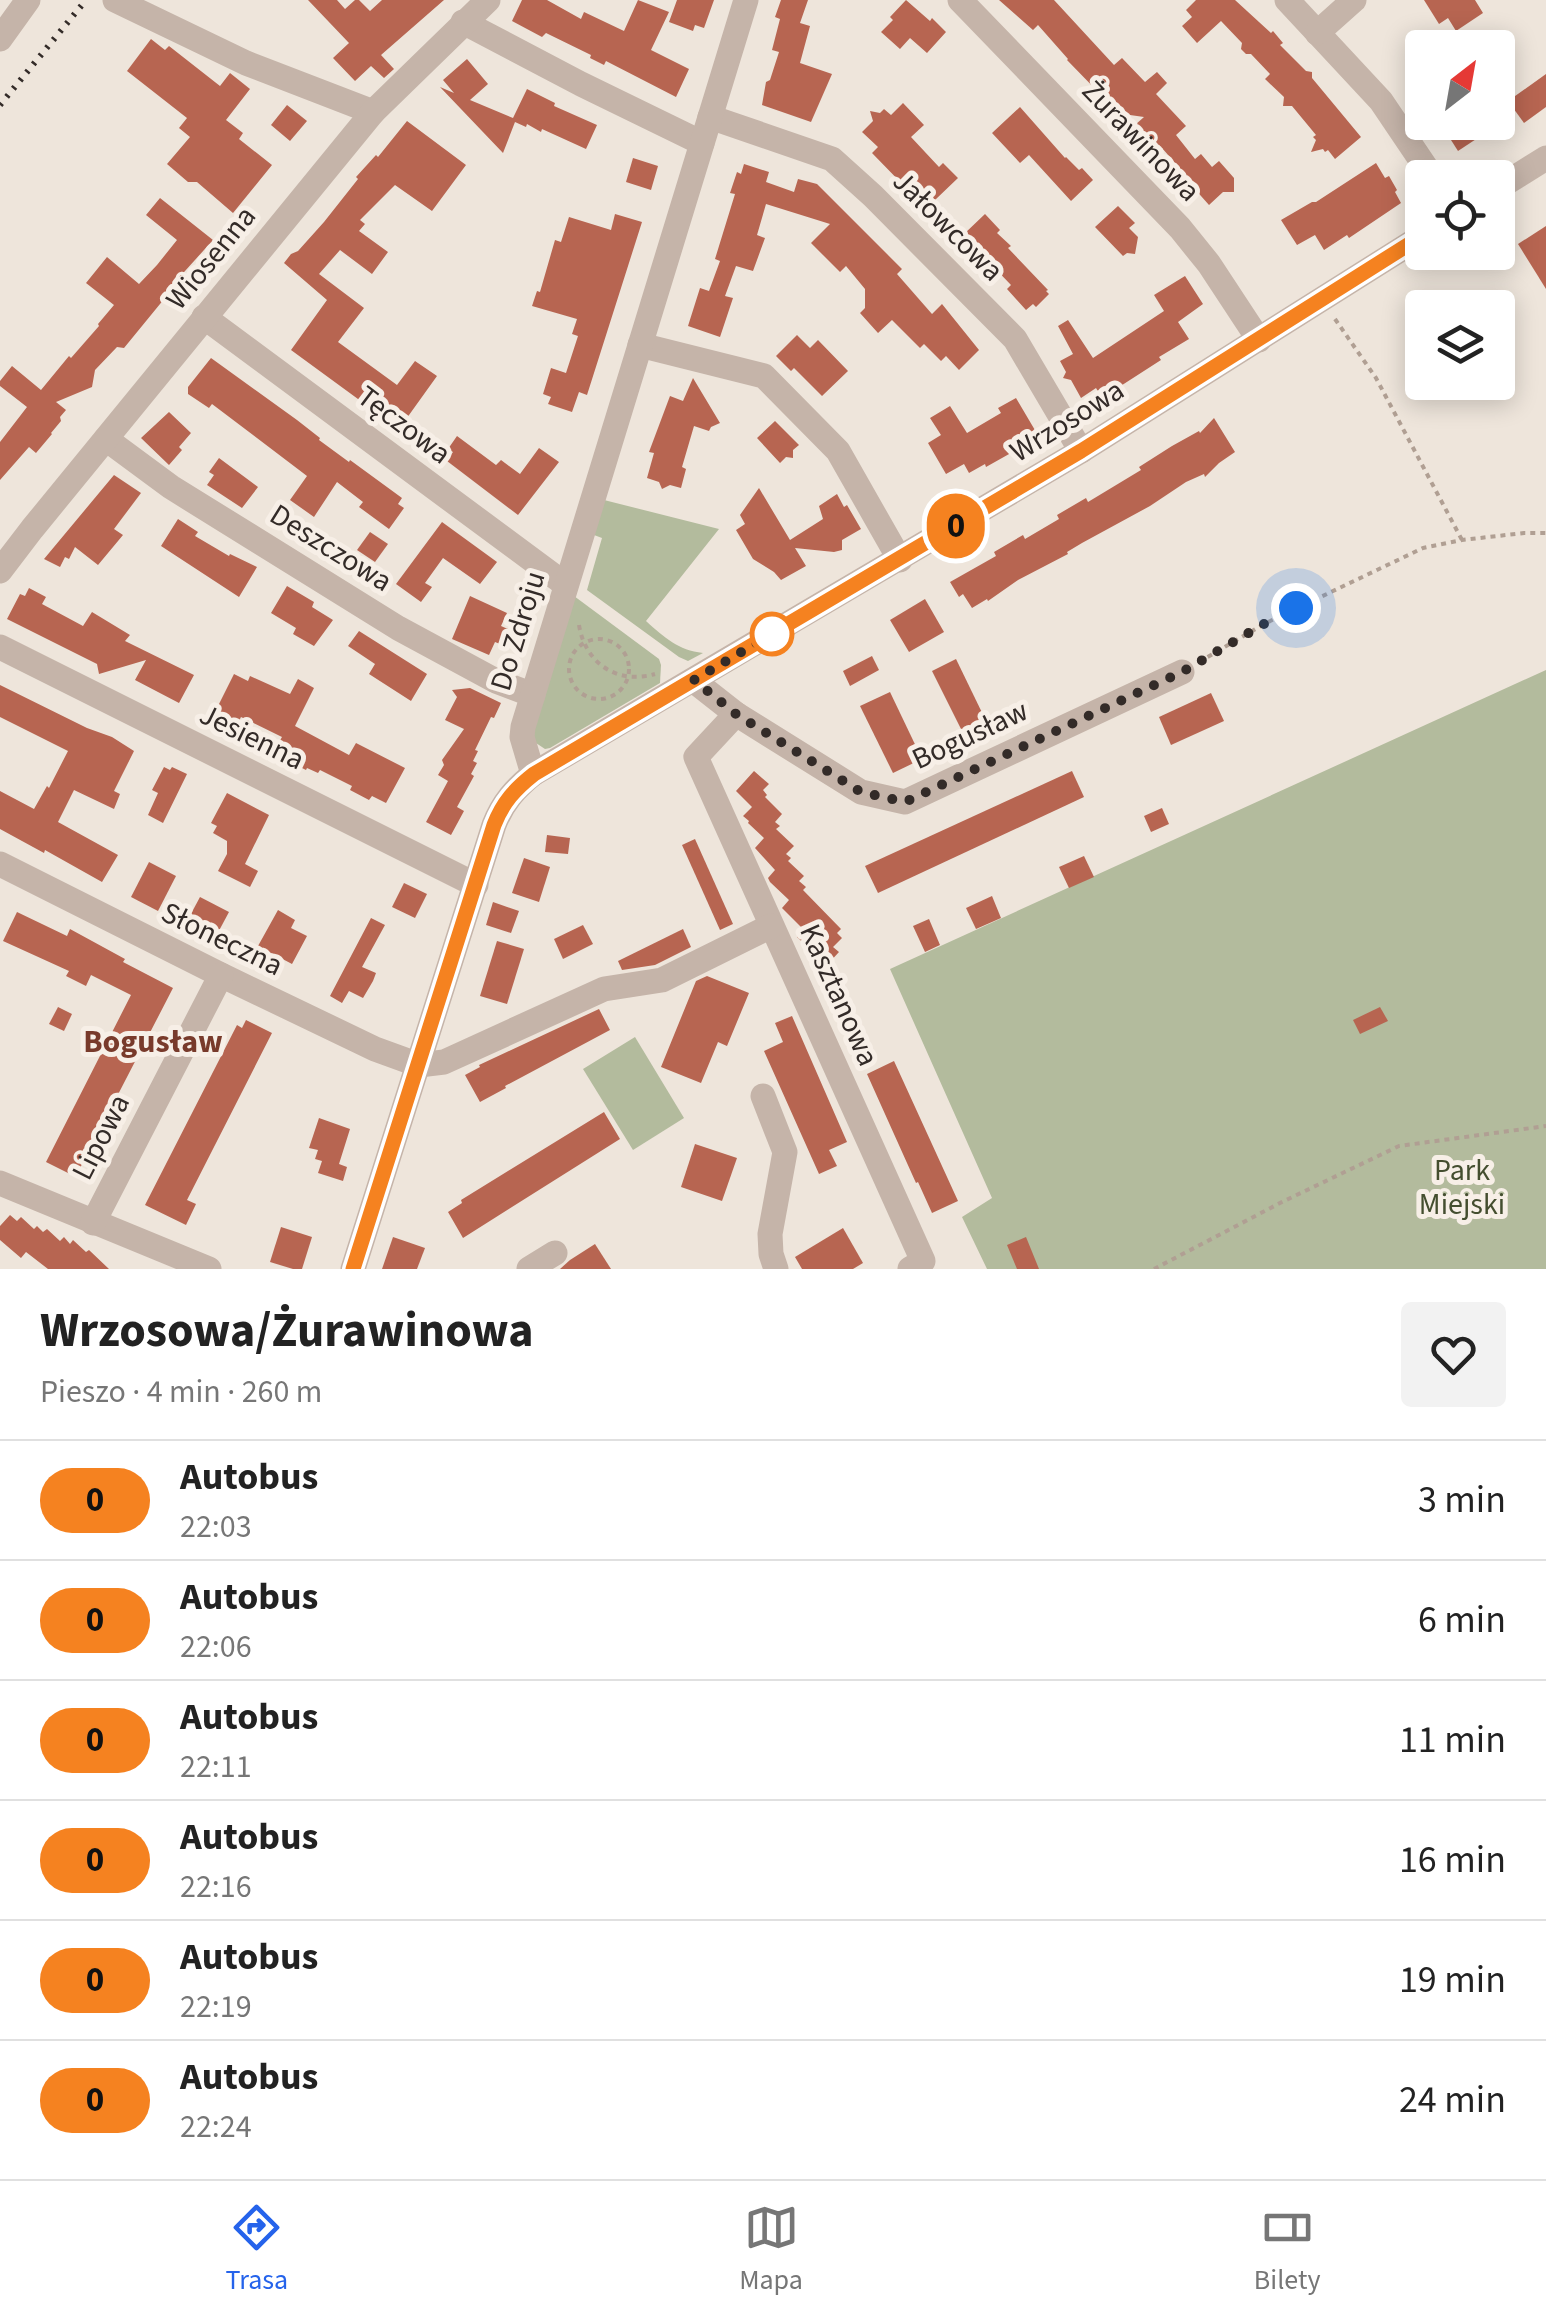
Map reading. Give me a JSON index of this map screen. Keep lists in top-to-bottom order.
{
  "streets": {
    "street": [
      "Żurawinowa",
      "Jałowcowa",
      "Wiosenna",
      "Wrzosowa",
      "Tęczowa",
      "Deszczowa",
      "Do Zdroju",
      "Bogusław",
      "Jesienna",
      "Słoneczna",
      "Kasztanowa",
      "Lipowa"
    ]
  },
  "crossings": [
    ["Żurawinowa", "Wrzosowa"],
    ["Jałowcowa", "Wrzosowa"],
    ["Jałowcowa", "Do Zdroju"],
    ["Wiosenna", "Tęczowa"],
    ["Wiosenna", "Deszczowa"],
    ["Wrzosowa", "Do Zdroju"],
    ["Wrzosowa", "Bogusław"],
    ["Tęczowa", "Do Zdroju"],
    ["Deszczowa", "Do Zdroju"],
    ["Słoneczna", "Kasztanowa"],
    ["Słoneczna", "Lipowa"]
  ],
  "districts": ["Bogusław"],
  "parks": ["Park Miejski"],
  "lines": ["bus line 0"],
  "north": "top right",
  "page": {
    "on_map": "0",
    "heading": ["Wrzosowa/Żurawinowa", "Pieszo · 4 min · 260 m"],
    "list": [
      {
        "mark": "0",
        "name": "Autobus",
        "note": "22:03",
        "value": "3 min"
      },
      {
        "mark": "0",
        "name": "Autobus",
        "note": "22:06",
        "value": "6 min"
      },
      {
        "mark": "0",
        "name": "Autobus",
        "note": "22:11",
        "value": "11 min"
      },
      {
        "mark": "0",
        "name": "Autobus",
        "note": "22:16",
        "value": "16 min"
      },
      {
        "mark": "0",
        "name": "Autobus",
        "note": "22:19",
        "value": "19 min"
      },
      {
        "mark": "0",
        "name": "Autobus",
        "note": "22:24",
        "value": "24 min"
      }
    ],
    "tabs": ["Trasa", "Mapa", "Bilety"]
  }
}
